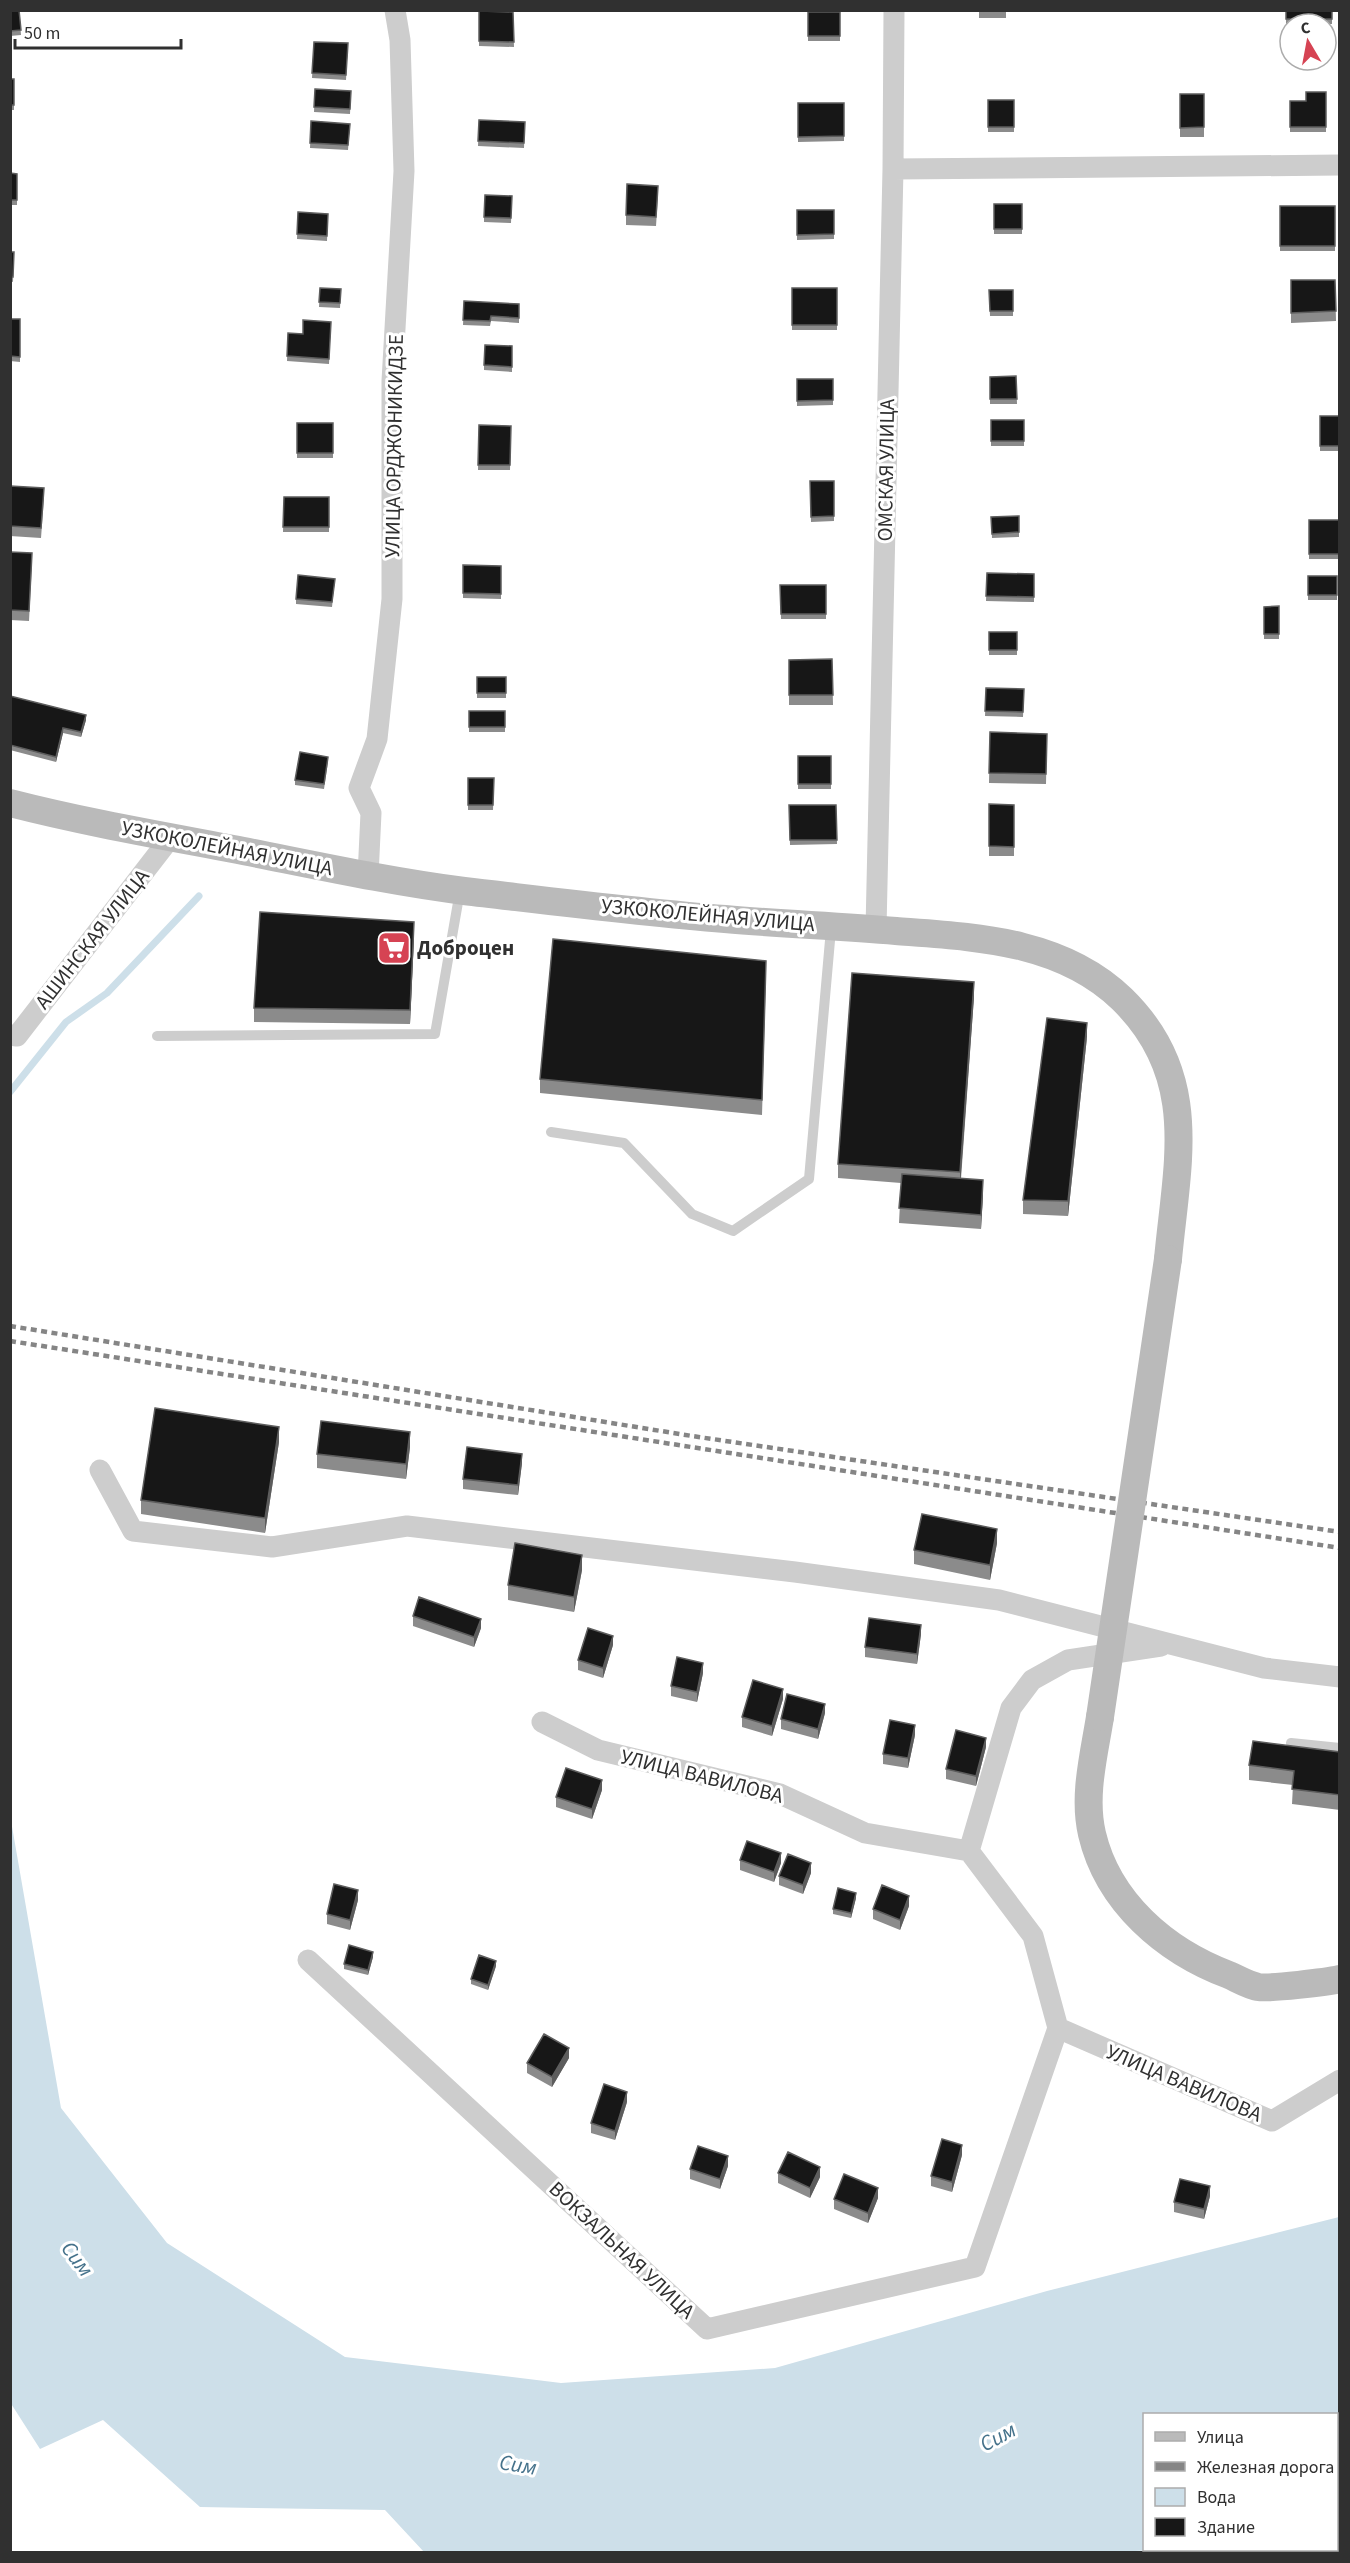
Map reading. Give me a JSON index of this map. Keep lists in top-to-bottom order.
{
  "streets": {
    "street": [
      "УЛИЦА ОРДЖОНИКИДЗЕ",
      "ОМСКАЯ УЛИЦА",
      "УЗКОКОЛЕЙНАЯ УЛИЦА",
      "АШИНСКАЯ УЛИЦА",
      "УЛИЦА ВАВИЛОВА",
      "ВОКЗАЛЬНАЯ УЛИЦА"
    ]
  },
  "crossings": [
    ["УЛИЦА ОРДЖОНИКИДЗЕ", "УЗКОКОЛЕЙНАЯ УЛИЦА"],
    ["ОМСКАЯ УЛИЦА", "УЗКОКОЛЕЙНАЯ УЛИЦА"],
    ["УЗКОКОЛЕЙНАЯ УЛИЦА", "АШИНСКАЯ УЛИЦА"],
    ["УЛИЦА ВАВИЛОВА", "ВОКЗАЛЬНАЯ УЛИЦА"]
  ],
  "water": ["Сим"],
  "places": {
    "supermarket": ["Доброцен"]
  },
  "legend": [
    "Улица",
    "Железная дорога",
    "Вода",
    "Здание"
  ],
  "scale_bar": "50 m",
  "north": "top"
}
